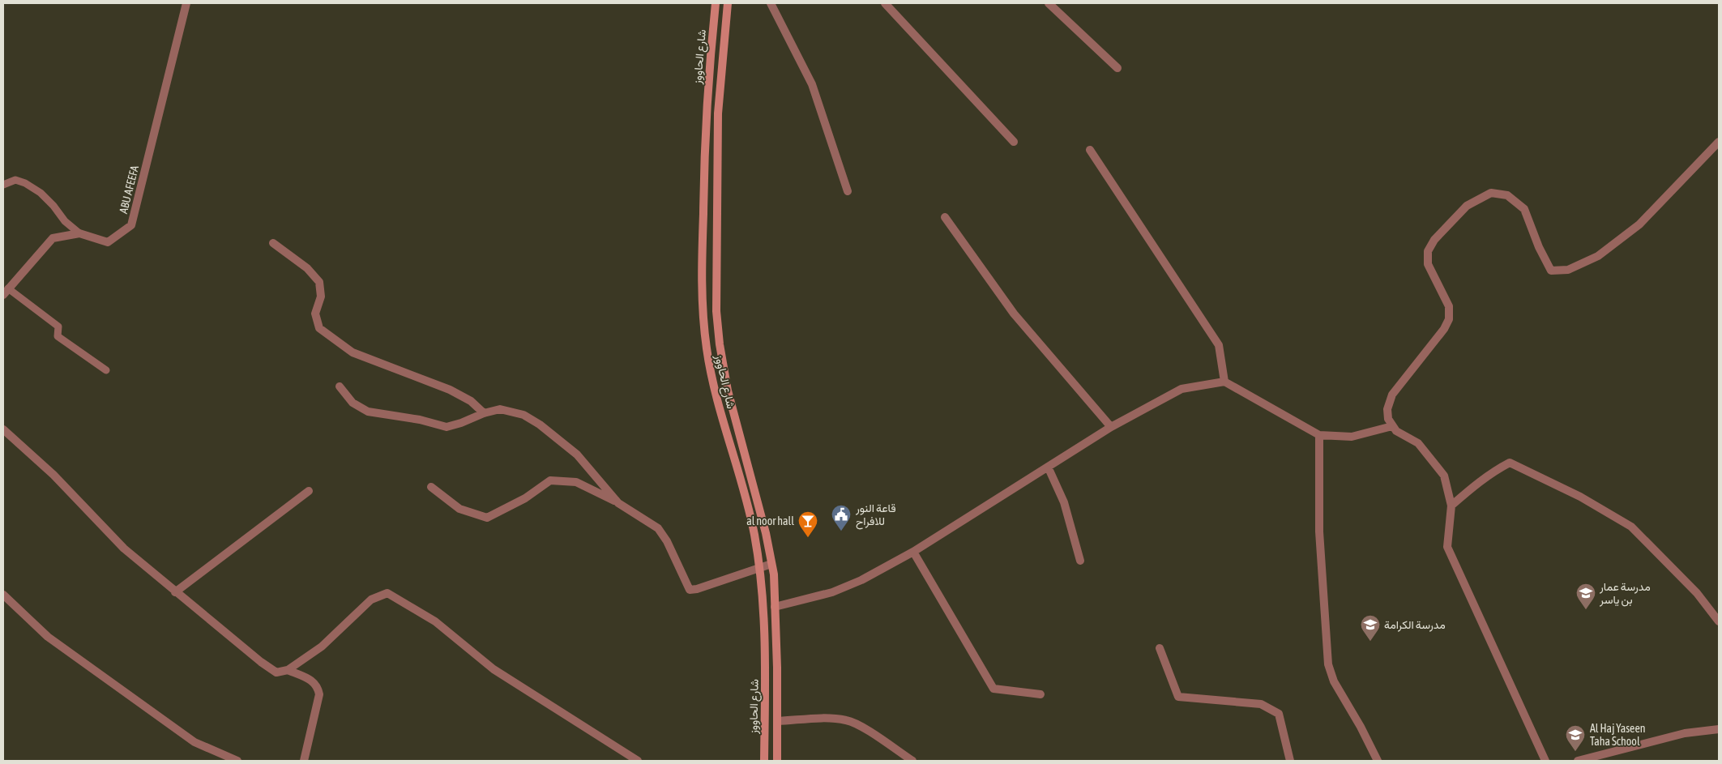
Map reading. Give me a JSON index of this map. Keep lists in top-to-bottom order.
{
  "streets": {
    "main road": ["شارع الحاووز"],
    "street": ["ABU AFEEFA"]
  },
  "places": {
    "public building": ["قاعة النور للافراح"],
    "bar": ["al noor hall"],
    "school or university": ["مدرسة عمار بن ياسر", "مدرسة الكرامة", "Al Haj Yaseen Taha School"]
  }
}
